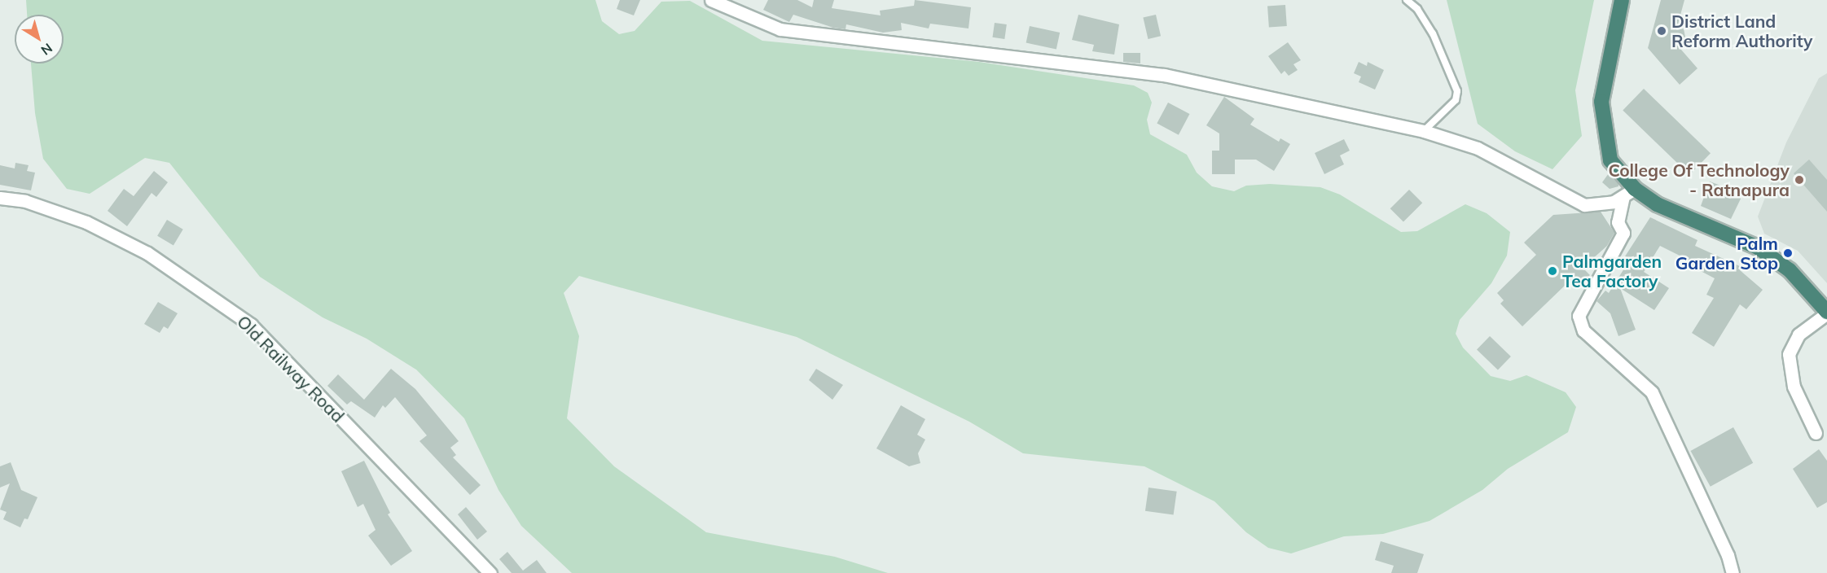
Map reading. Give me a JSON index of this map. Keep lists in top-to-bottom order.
{
  "streets": {
    "street": ["Old Railway Road"]
  },
  "places": [
    "District Land Reform Authority",
    "College Of Technology - Ratnapura",
    "Palm Garden Stop",
    "Palmgarden Tea Factory"
  ],
  "north": "bottom right"
}
